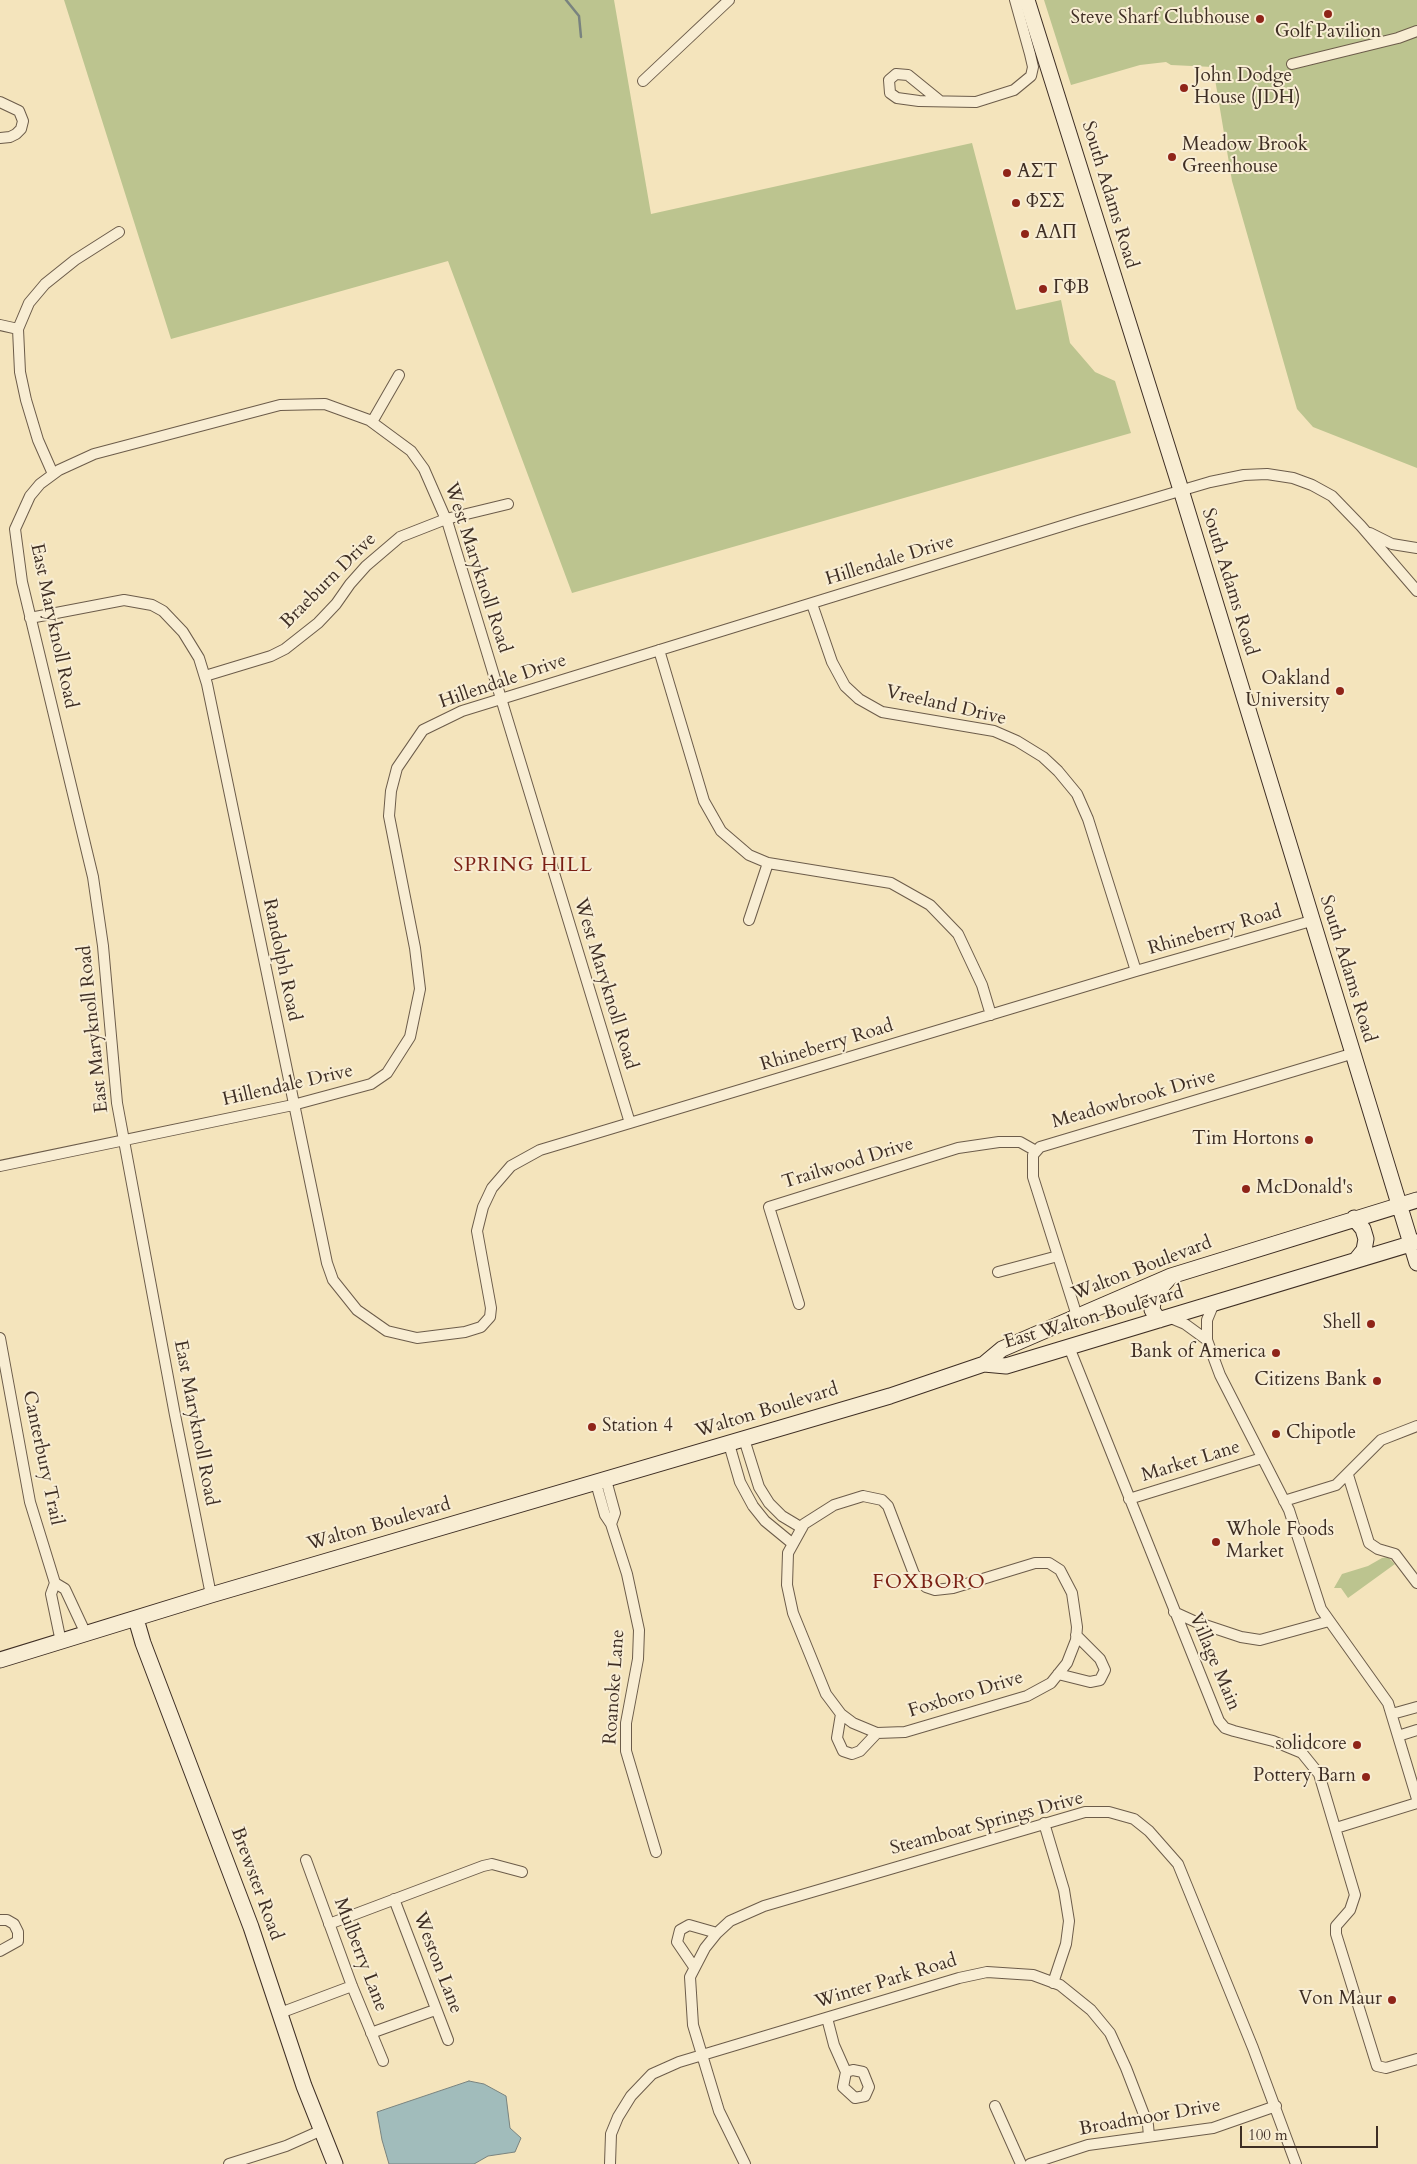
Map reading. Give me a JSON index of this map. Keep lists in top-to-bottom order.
{
  "streets": {
    "main road": [
      "South Adams Road",
      "Walton Boulevard",
      "East Walton Boulevard",
      "Brewster Road"
    ],
    "street": [
      "Hillendale Drive",
      "West Maryknoll Road",
      "Braeburn Drive",
      "East Maryknoll Road",
      "Vreeland Drive",
      "Rhineberry Road",
      "Randolph Road",
      "Meadowbrook Drive",
      "Trailwood Drive",
      "Canterbury Trail",
      "Market Lane",
      "Village Main",
      "Roanoke Lane",
      "Foxboro Drive",
      "Steamboat Springs Drive",
      "Mulberry Lane",
      "Weston Lane",
      "Winter Park Road",
      "Broadmoor Drive"
    ]
  },
  "crossings": [
    ["South Adams Road", "Hillendale Drive"],
    ["South Adams Road", "Rhineberry Road"],
    ["South Adams Road", "Meadowbrook Drive"],
    ["South Adams Road", "Walton Boulevard"],
    ["Hillendale Drive", "West Maryknoll Road"],
    ["Hillendale Drive", "East Maryknoll Road"],
    ["Hillendale Drive", "Vreeland Drive"],
    ["Hillendale Drive", "Randolph Road"],
    ["West Maryknoll Road", "Braeburn Drive"],
    ["West Maryknoll Road", "East Maryknoll Road"],
    ["West Maryknoll Road", "Rhineberry Road"],
    ["Braeburn Drive", "Randolph Road"],
    ["East Maryknoll Road", "Randolph Road"],
    ["East Maryknoll Road", "Walton Boulevard"],
    ["Vreeland Drive", "Rhineberry Road"],
    ["Rhineberry Road", "Randolph Road"],
    ["Meadowbrook Drive", "Trailwood Drive"],
    ["Meadowbrook Drive", "Walton Boulevard"],
    ["Walton Boulevard", "East Walton Boulevard"],
    ["Walton Boulevard", "Canterbury Trail"],
    ["Walton Boulevard", "Roanoke Lane"],
    ["Walton Boulevard", "Brewster Road"],
    ["East Walton Boulevard", "Village Main"],
    ["Market Lane", "Village Main"],
    ["Steamboat Springs Drive", "Winter Park Road"],
    ["Steamboat Springs Drive", "Broadmoor Drive"],
    ["Winter Park Road", "Broadmoor Drive"]
  ],
  "districts": ["SPRING HILL", "FOXBORO"],
  "places": [
    "Golf Pavilion",
    "Steve Sharf Clubhouse",
    "John Dodge House (JDH)",
    "Meadow Brook Greenhouse",
    "AΣΤ",
    "ΦΣΣ",
    "AΛΠ",
    "ΓΦB",
    "Oakland University",
    "Tim Hortons",
    "McDonald's",
    "Shell",
    "Bank of America",
    "Citizens Bank",
    "Station 4",
    "Chipotle",
    "Whole Foods Market",
    "solidcore",
    "Pottery Barn",
    "Von Maur"
  ],
  "scale_bar": "100 m"
}
